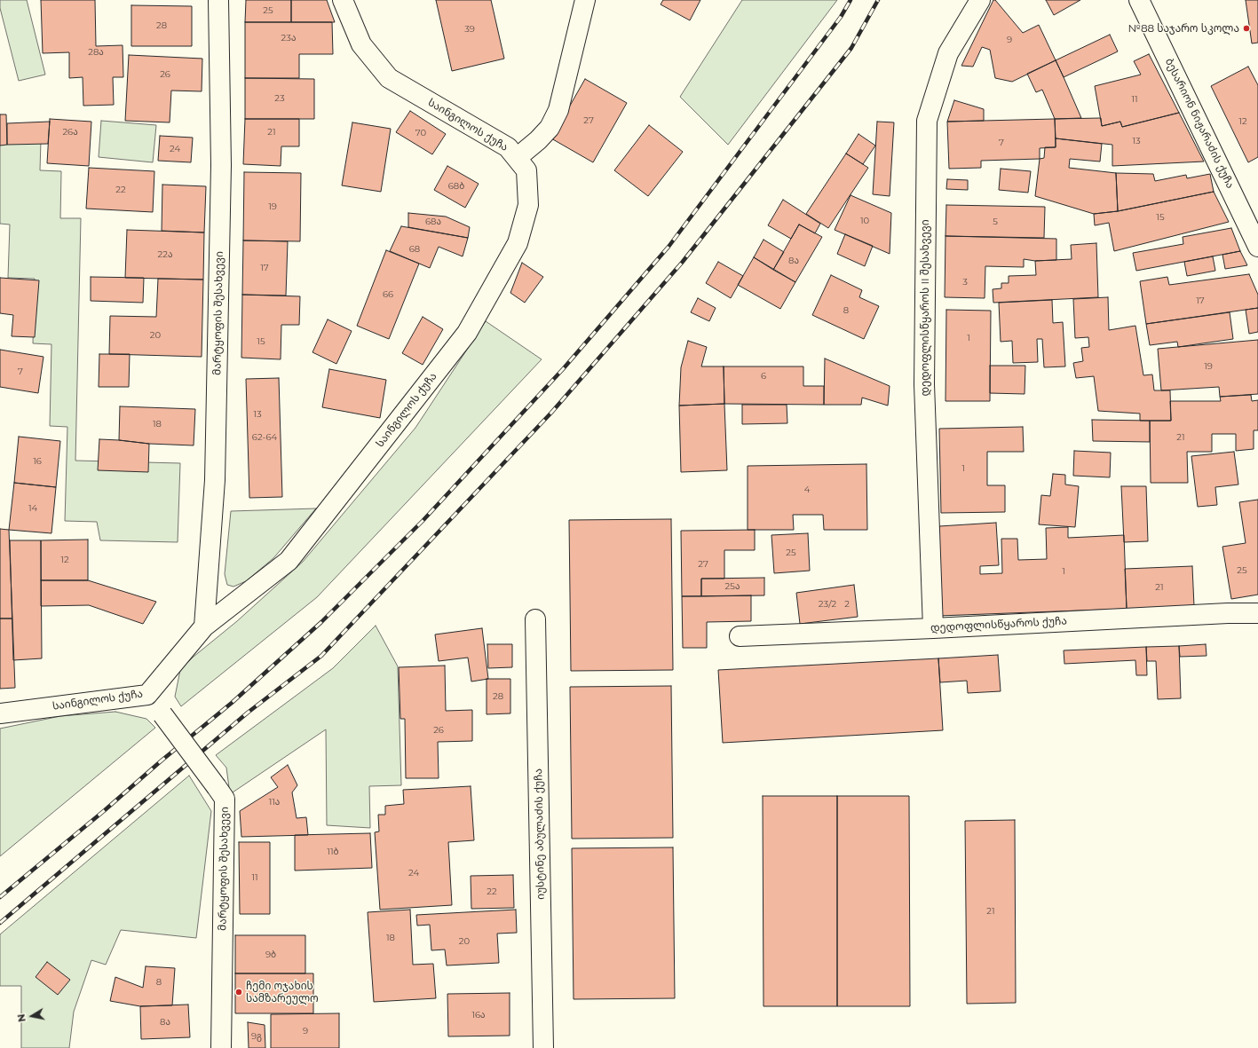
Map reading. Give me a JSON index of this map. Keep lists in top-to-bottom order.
{
  "streets": {
    "street": [
      "ბესარიონ ნიჟარაძის ქუჩა",
      "საინგილოს ქუჩა",
      "დედოფლისწყაროს II შესახვევი",
      "მარტყოფის შესახვევი",
      "დედოფლისწყაროს ქუჩა",
      "იუსტინე აბულაძის ქუჩა"
    ]
  },
  "crossings": [
    ["საინგილოს ქუჩა", "მარტყოფის შესახვევი"],
    ["დედოფლისწყაროს II შესახვევი", "დედოფლისწყაროს ქუჩა"]
  ],
  "places": ["№88 საჯარო სკოლა", "ჩემი ოჯახის სამზარეულო"],
  "house_numbers": [
    "25",
    "28",
    "39",
    "23ა",
    "9",
    "28ა",
    "26",
    "23",
    "11",
    "27",
    "12",
    "26ა",
    "21",
    "70",
    "13",
    "7",
    "24",
    "68ბ",
    "22",
    "19",
    "15",
    "10",
    "68ა",
    "5",
    "68",
    "22ა",
    "8ა",
    "17",
    "3",
    "66",
    "17",
    "8",
    "20",
    "1",
    "15",
    "19",
    "7",
    "6",
    "13",
    "18",
    "62-64",
    "21",
    "16",
    "1",
    "4",
    "14",
    "25",
    "12",
    "27",
    "25",
    "1",
    "25ა",
    "21",
    "23/2",
    "2",
    "28",
    "26",
    "11ა",
    "11ბ",
    "24",
    "11",
    "22",
    "21",
    "18",
    "20",
    "9ბ",
    "8",
    "16ა",
    "8ა",
    "9",
    "9გ"
  ],
  "north": "left"
}
